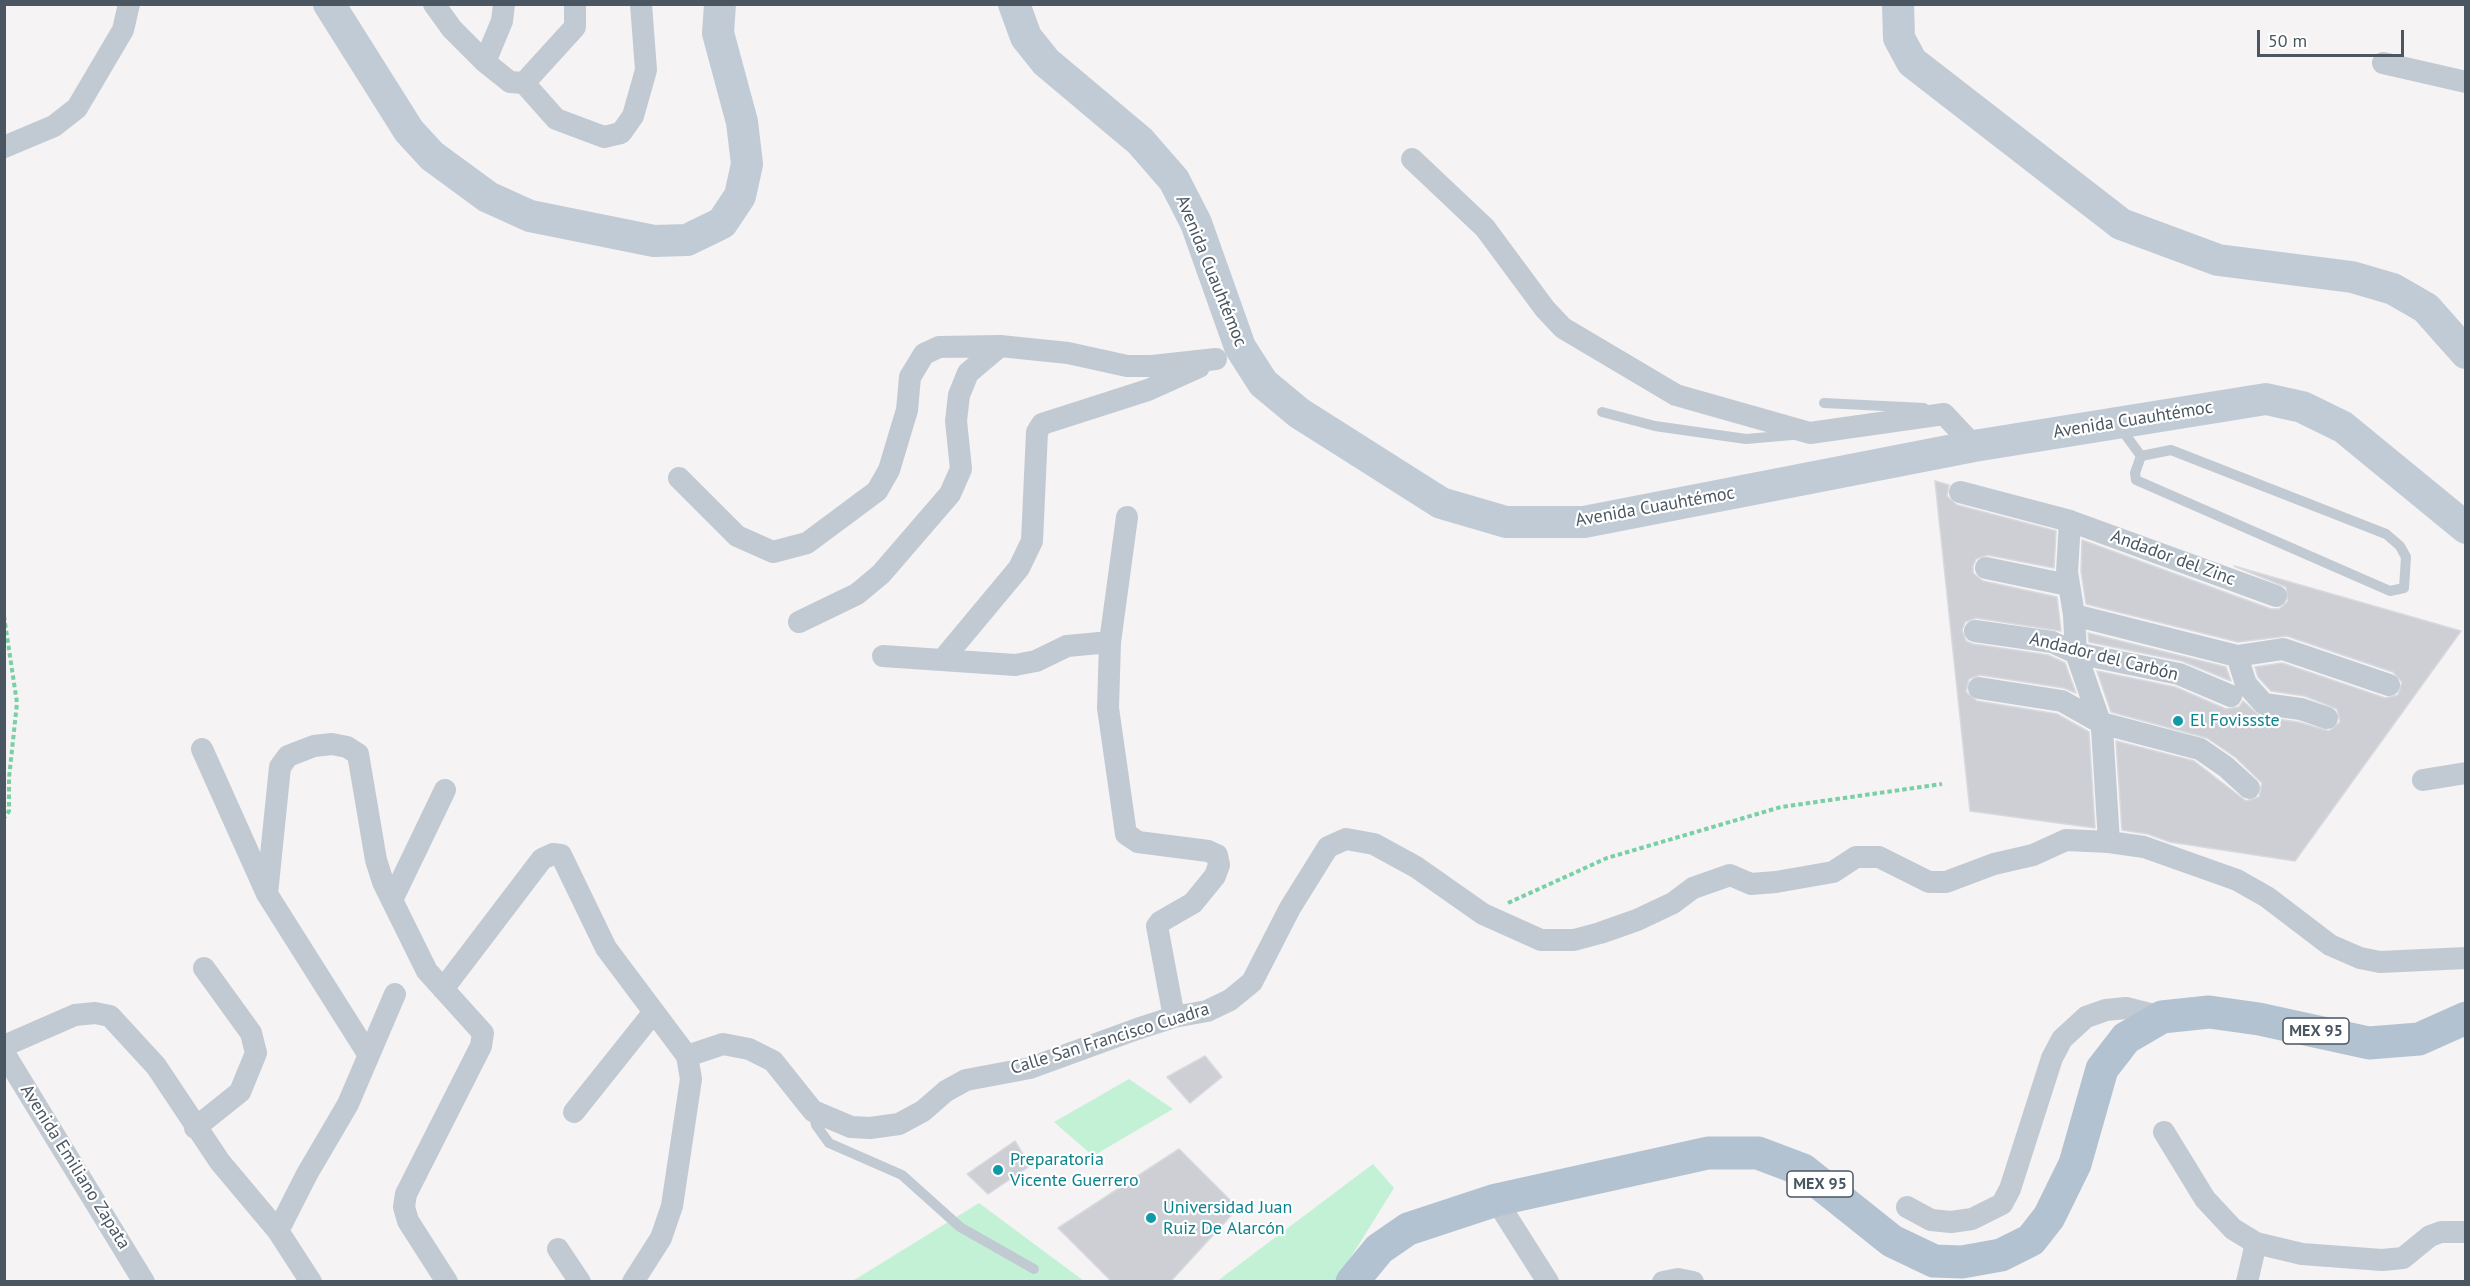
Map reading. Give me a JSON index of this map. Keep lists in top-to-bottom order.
{
  "streets": {
    "main road": ["Avenida Cuauhtémoc", "MEX 95"],
    "street": [
      "Andador del Zinc",
      "Andador del Carbón",
      "Calle San Francisco Cuadra",
      "Avenida Emiliano Zapata"
    ]
  },
  "places": ["El Fovissste", "Preparatoria Vicente Guerrero", "Universidad Juan Ruiz De Alarcón"],
  "scale_bar": "50 m"
}
